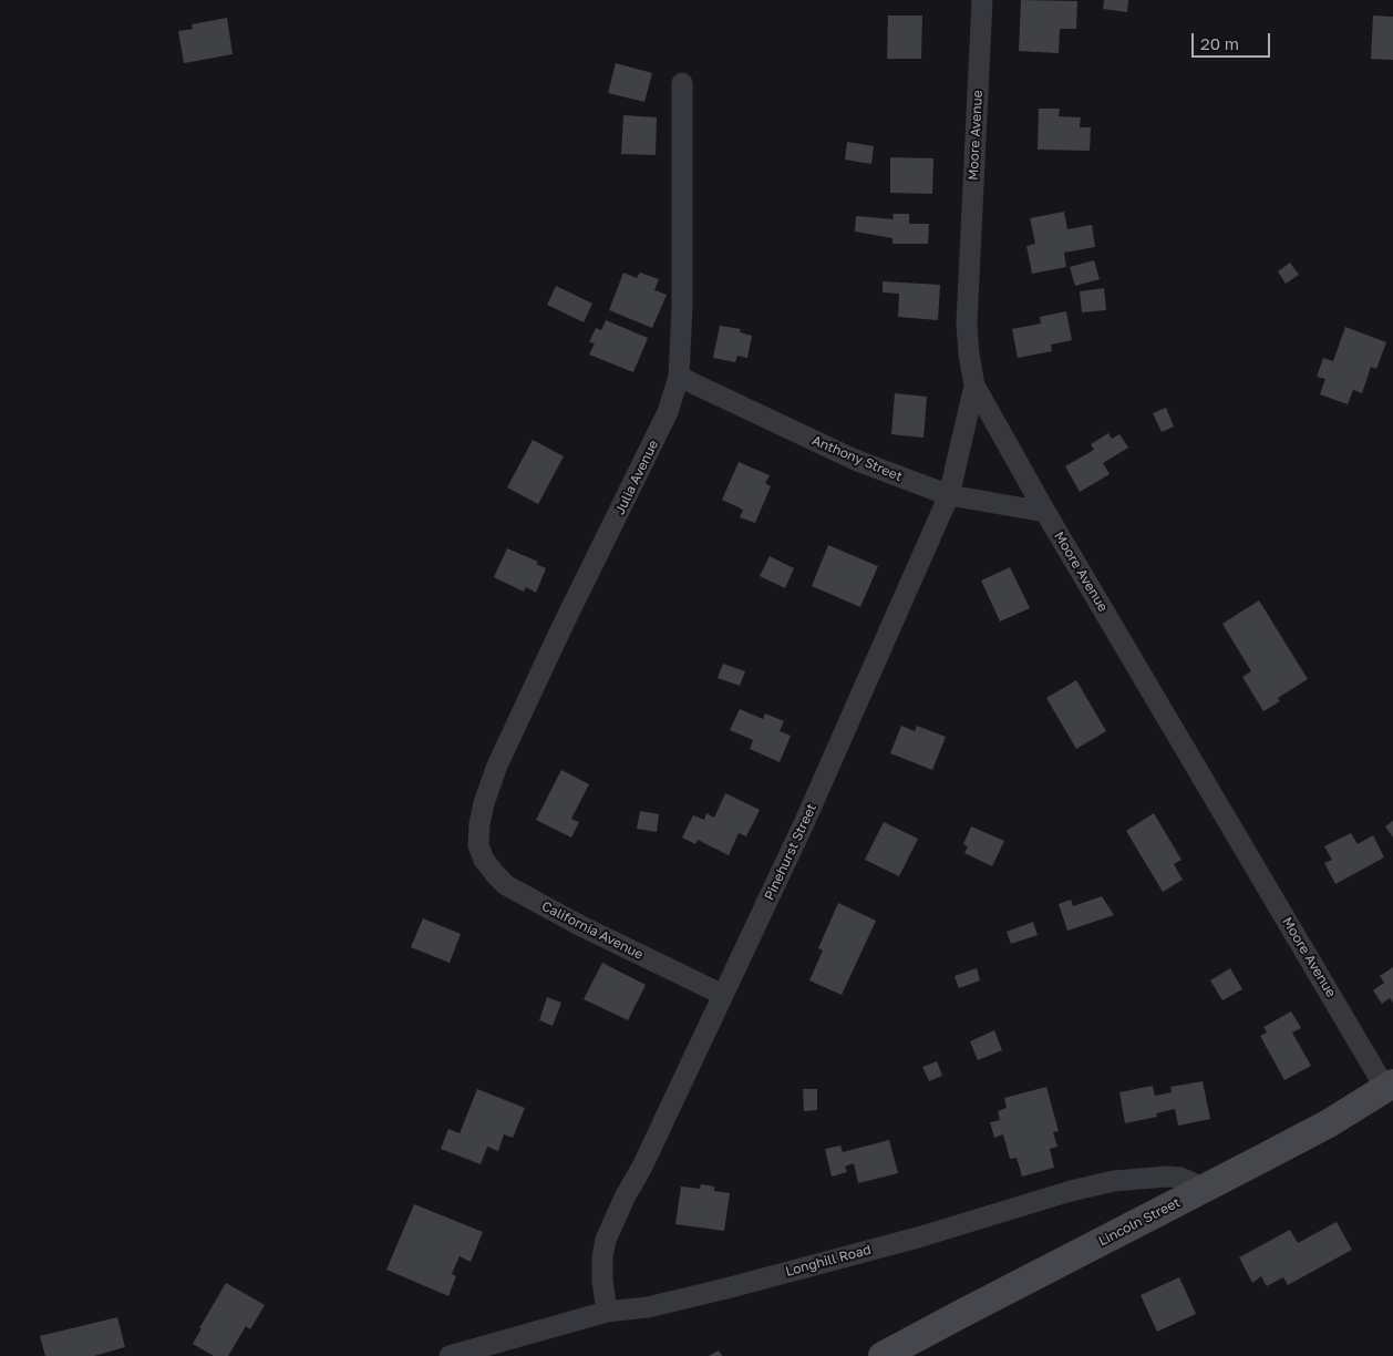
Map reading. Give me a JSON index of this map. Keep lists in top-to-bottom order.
{
  "streets": {
    "main road": ["Lincoln Street"],
    "street": [
      "Moore Avenue",
      "Anthony Street",
      "Julia Avenue",
      "Pinehurst Street",
      "California Avenue",
      "Longhill Road"
    ]
  },
  "crossings": [
    ["Moore Avenue", "Anthony Street"],
    ["Moore Avenue", "Pinehurst Street"],
    ["Moore Avenue", "Lincoln Street"],
    ["Anthony Street", "Julia Avenue"],
    ["Anthony Street", "Pinehurst Street"],
    ["Julia Avenue", "California Avenue"],
    ["Pinehurst Street", "California Avenue"],
    ["Pinehurst Street", "Longhill Road"],
    ["Lincoln Street", "Longhill Road"]
  ],
  "scale_bar": "20 m"
}
